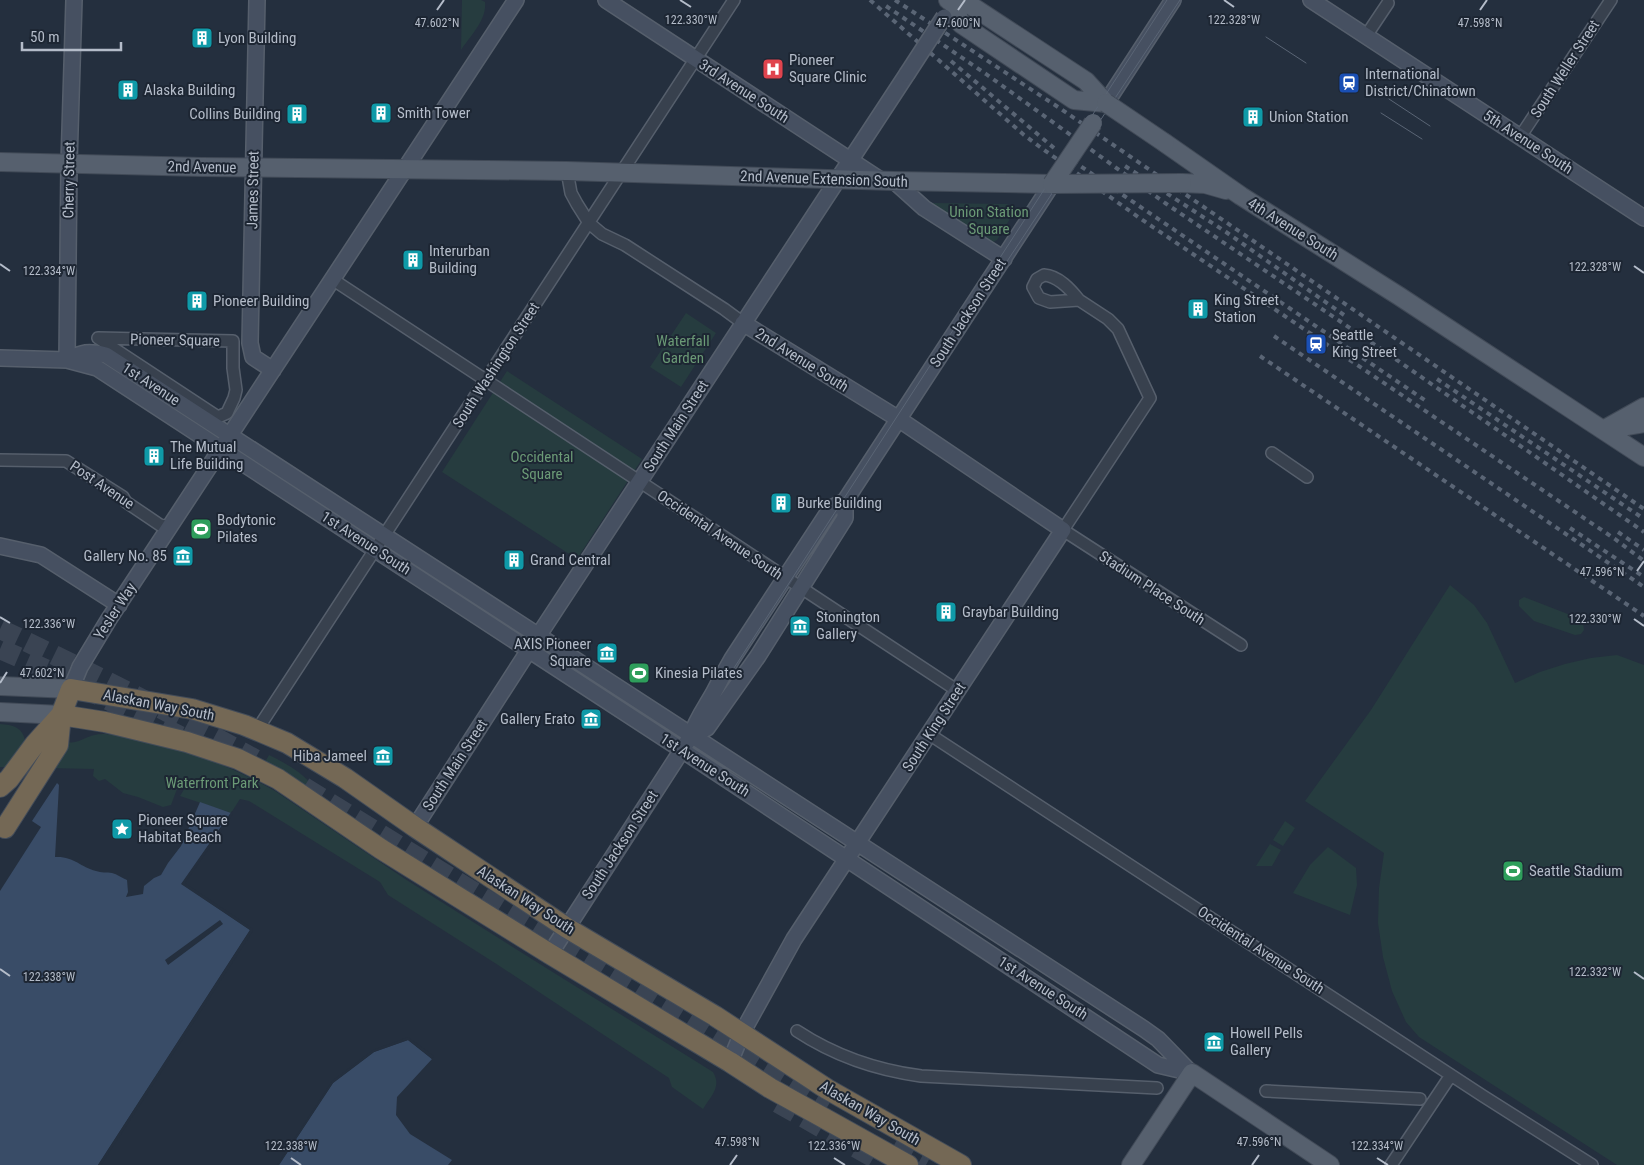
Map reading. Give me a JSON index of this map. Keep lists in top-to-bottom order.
{
  "streets": {
    "highway": ["Alaskan Way South"],
    "main road": [
      "3rd Avenue South",
      "5th Avenue South",
      "2nd Avenue",
      "2nd Avenue Extension South",
      "Cherry Street",
      "James Street",
      "4th Avenue South",
      "South Jackson Street",
      "2nd Avenue South",
      "1st Avenue",
      "South Main Street",
      "1st Avenue South",
      "Yesler Way",
      "South King Street"
    ],
    "street": [
      "South Weller Street",
      "Pioneer Square",
      "South Washington Street",
      "Post Avenue",
      "Occidental Avenue South",
      "Stadium Place South"
    ]
  },
  "crossings": [
    ["South Weller Street", "5th Avenue South"],
    ["3rd Avenue South", "2nd Avenue Extension South"],
    ["3rd Avenue South", "South Jackson Street"],
    ["3rd Avenue South", "South Washington Street"],
    ["3rd Avenue South", "South Main Street"],
    ["2nd Avenue", "2nd Avenue Extension South"],
    ["2nd Avenue", "Cherry Street"],
    ["2nd Avenue", "James Street"],
    ["2nd Avenue", "Yesler Way"],
    ["2nd Avenue Extension South", "4th Avenue South"],
    ["2nd Avenue Extension South", "South Jackson Street"],
    ["2nd Avenue Extension South", "2nd Avenue South"],
    ["2nd Avenue Extension South", "South Washington Street"],
    ["2nd Avenue Extension South", "South Main Street"],
    ["2nd Avenue Extension South", "Yesler Way"],
    ["Cherry Street", "1st Avenue"],
    ["James Street", "Yesler Way"],
    ["4th Avenue South", "South Jackson Street"],
    ["4th Avenue South", "South Main Street"],
    ["South Jackson Street", "2nd Avenue South"],
    ["South Jackson Street", "Occidental Avenue South"],
    ["South Jackson Street", "1st Avenue South"],
    ["South Jackson Street", "Alaskan Way South"],
    ["2nd Avenue South", "South Washington Street"],
    ["2nd Avenue South", "South Main Street"],
    ["2nd Avenue South", "Stadium Place South"],
    ["2nd Avenue South", "South King Street"],
    ["South Washington Street", "Occidental Avenue South"],
    ["South Washington Street", "1st Avenue South"],
    ["South Washington Street", "Alaskan Way South"],
    ["1st Avenue", "1st Avenue South"],
    ["1st Avenue", "Yesler Way"],
    ["South Main Street", "Occidental Avenue South"],
    ["South Main Street", "1st Avenue South"],
    ["South Main Street", "Alaskan Way South"],
    ["Post Avenue", "Yesler Way"],
    ["Occidental Avenue South", "Yesler Way"],
    ["Occidental Avenue South", "South King Street"],
    ["1st Avenue South", "Yesler Way"],
    ["1st Avenue South", "South King Street"],
    ["Stadium Place South", "South King Street"],
    ["Yesler Way", "Alaskan Way South"],
    ["Alaskan Way South", "South King Street"]
  ],
  "parks": [
    "Union Station Square",
    "Waterfall Garden",
    "Occidental Square",
    "Waterfront Park"
  ],
  "places": {
    "building": [
      "Lyon Building",
      "Alaska Building",
      "Smith Tower",
      "Collins Building",
      "Union Station",
      "Interurban Building",
      "Pioneer Building",
      "King Street Station",
      "The Mutual Life Building",
      "Burke Building",
      "Grand Central",
      "Graybar Building"
    ],
    "hospital": ["Pioneer Square Clinic"],
    "station": ["International District/Chinatown", "Seattle King Street"],
    "sports": ["Bodytonic Pilates", "Kinesia Pilates", "Seattle Stadium"],
    "museum": [
      "Gallery No. 85",
      "Stonington Gallery",
      "AXIS Pioneer Square",
      "Gallery Erato",
      "Hiba Jameel",
      "Howell Pells Gallery"
    ],
    "place": ["Pioneer Square Habitat Beach"]
  },
  "scale_bar": "50 m",
  "coordinates": [
    "122.330°W",
    "122.328°W",
    "47.600°N",
    "47.598°N",
    "47.602°N",
    "122.334°W",
    "47.596°N",
    "122.336°W",
    "122.332°W",
    "122.338°W"
  ]
}
